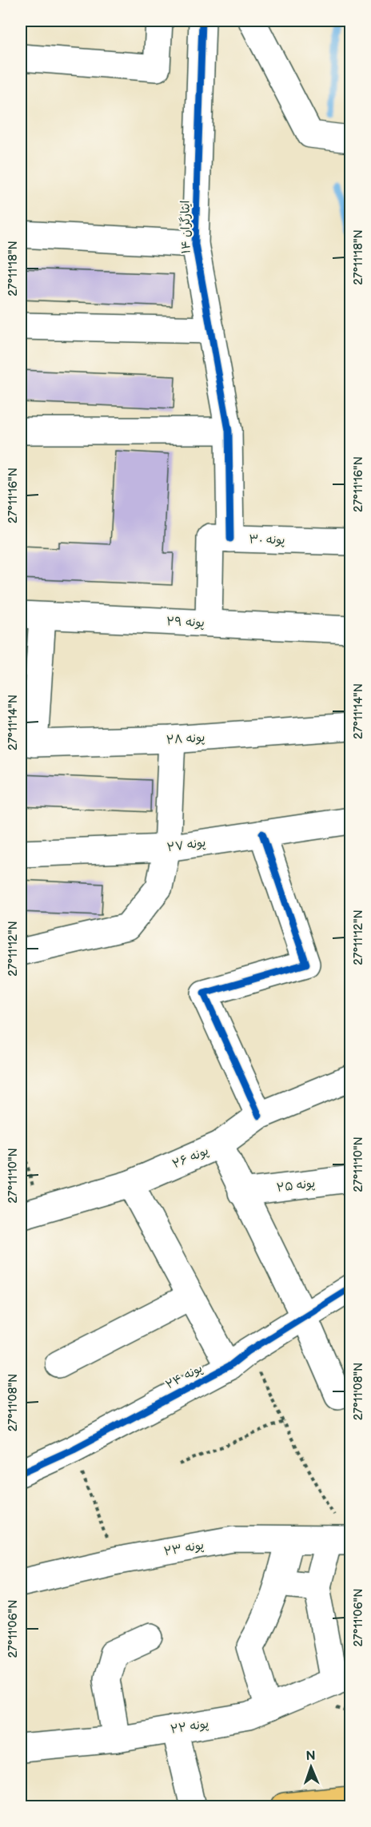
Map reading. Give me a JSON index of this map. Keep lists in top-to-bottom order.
{
  "streets": {
    "street": [
      "ایثارگران ۱۴",
      "پونه ۳۰",
      "پونه ۲۹",
      "پونه ۲۸",
      "پونه ۲۷",
      "پونه ۲۶",
      "پونه ۲۵",
      "پونه ۲۴",
      "پونه ۲۳",
      "پونه ۲۲"
    ]
  },
  "crossings": [
    ["ایثارگران ۱۴", "پونه ۳۰"],
    ["پونه ۳۰", "پونه ۲۹"]
  ],
  "north": "top",
  "coordinates": [
    "27°11'18\"N",
    "27°11'16\"N",
    "27°11'14\"N",
    "27°11'12\"N",
    "27°11'10\"N",
    "27°11'08\"N",
    "27°11'06\"N"
  ]
}
